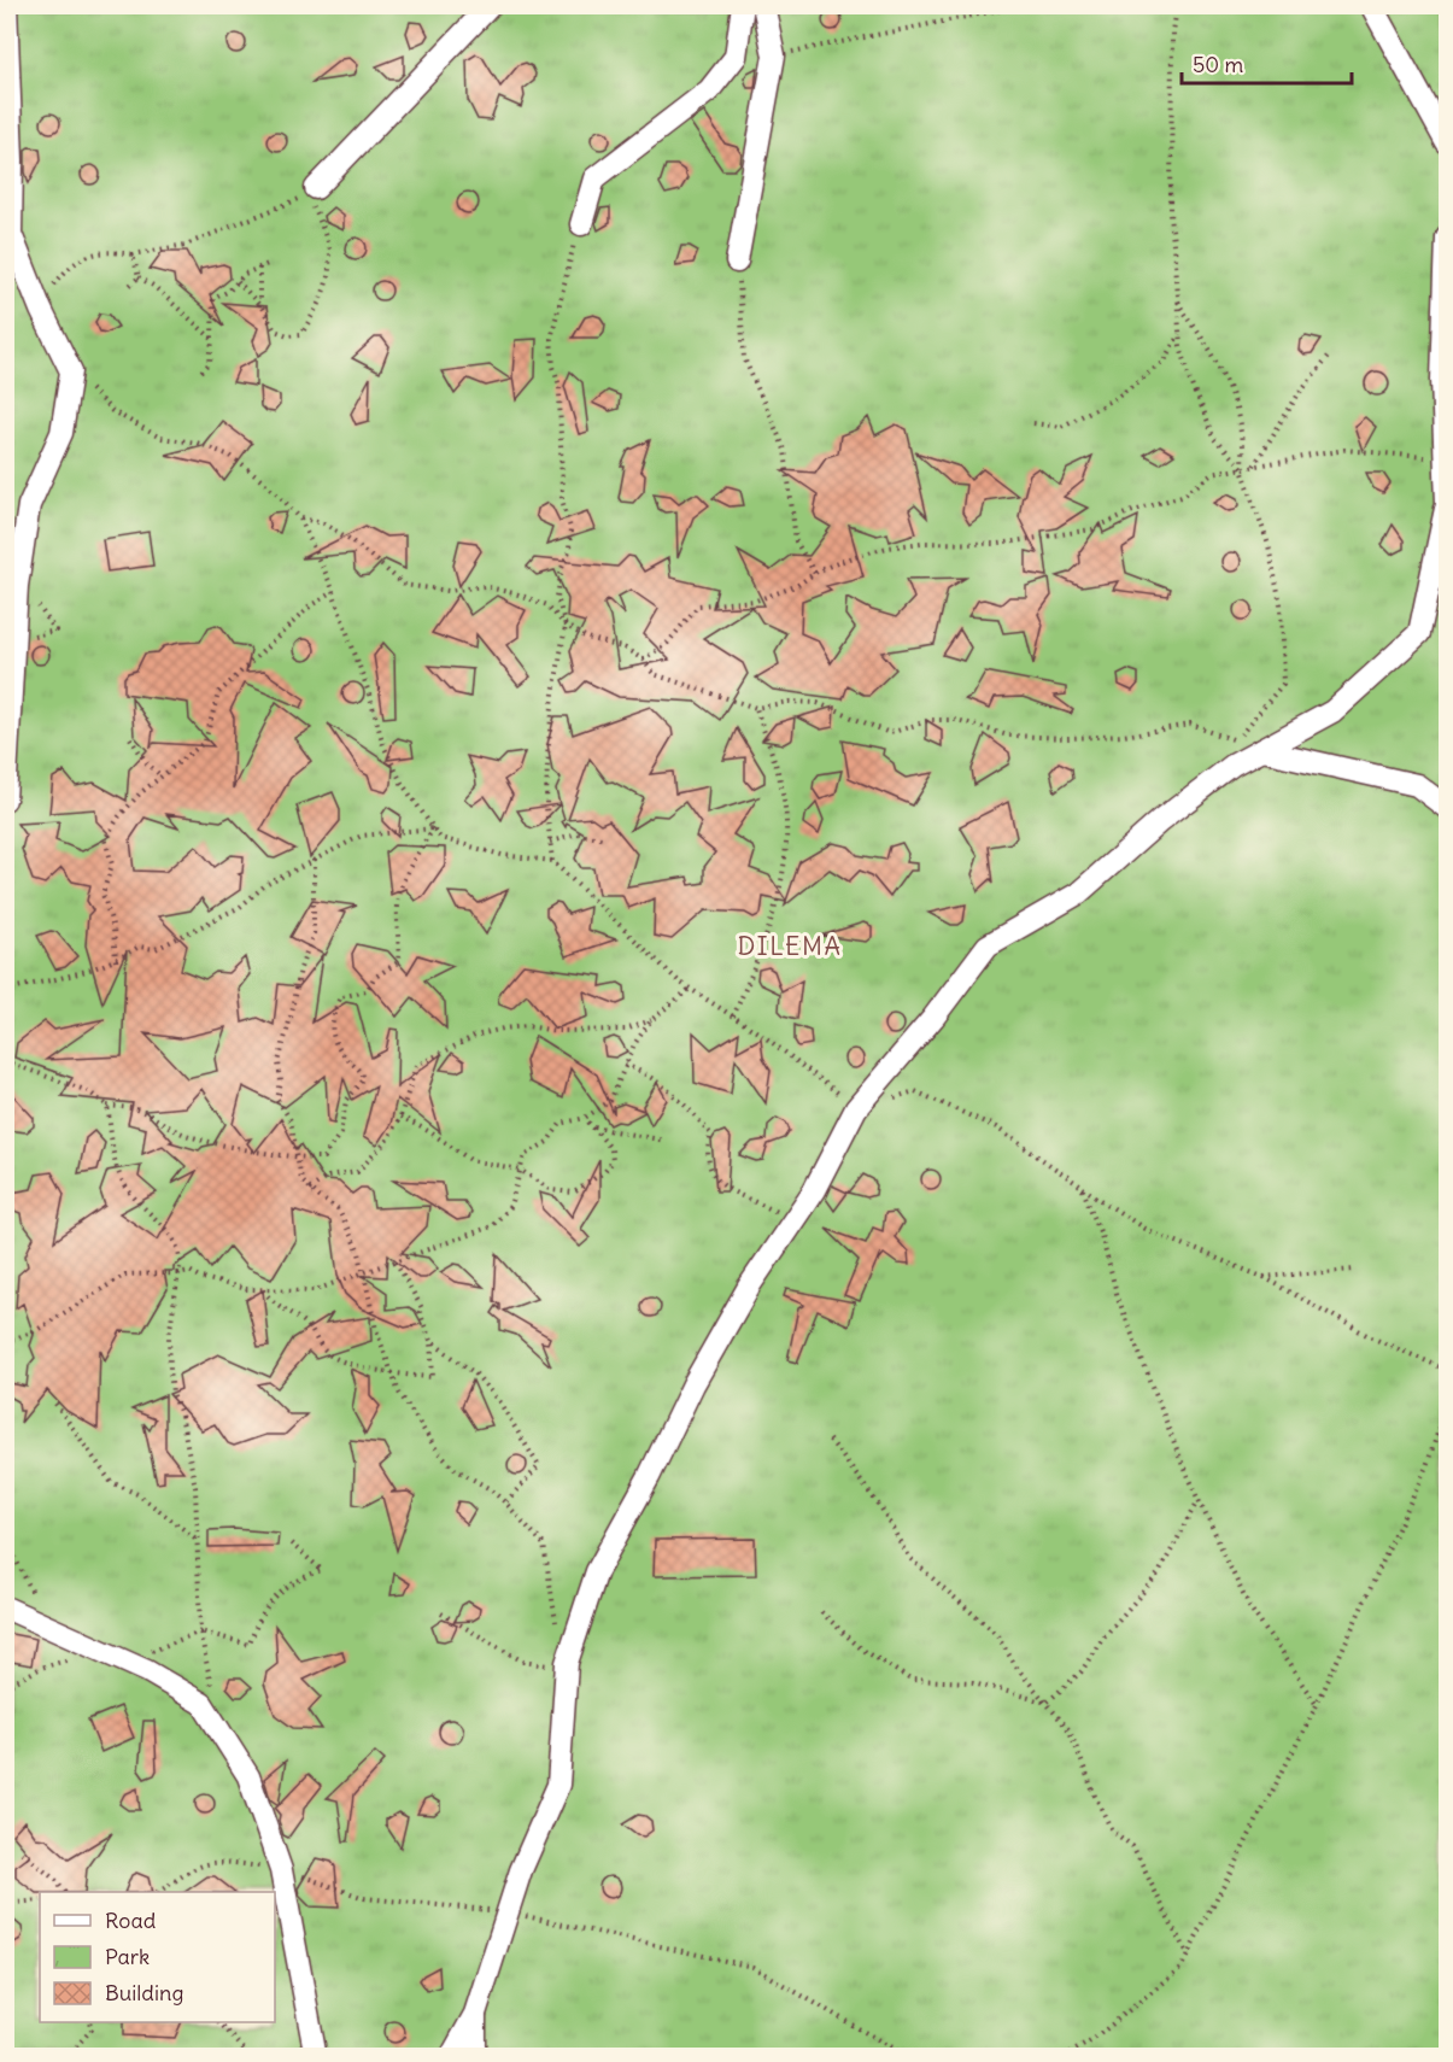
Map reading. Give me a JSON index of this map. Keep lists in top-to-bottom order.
{
  "districts": ["DILEMA"],
  "legend": ["Road", "Park", "Building"],
  "scale_bar": "50 m"
}
